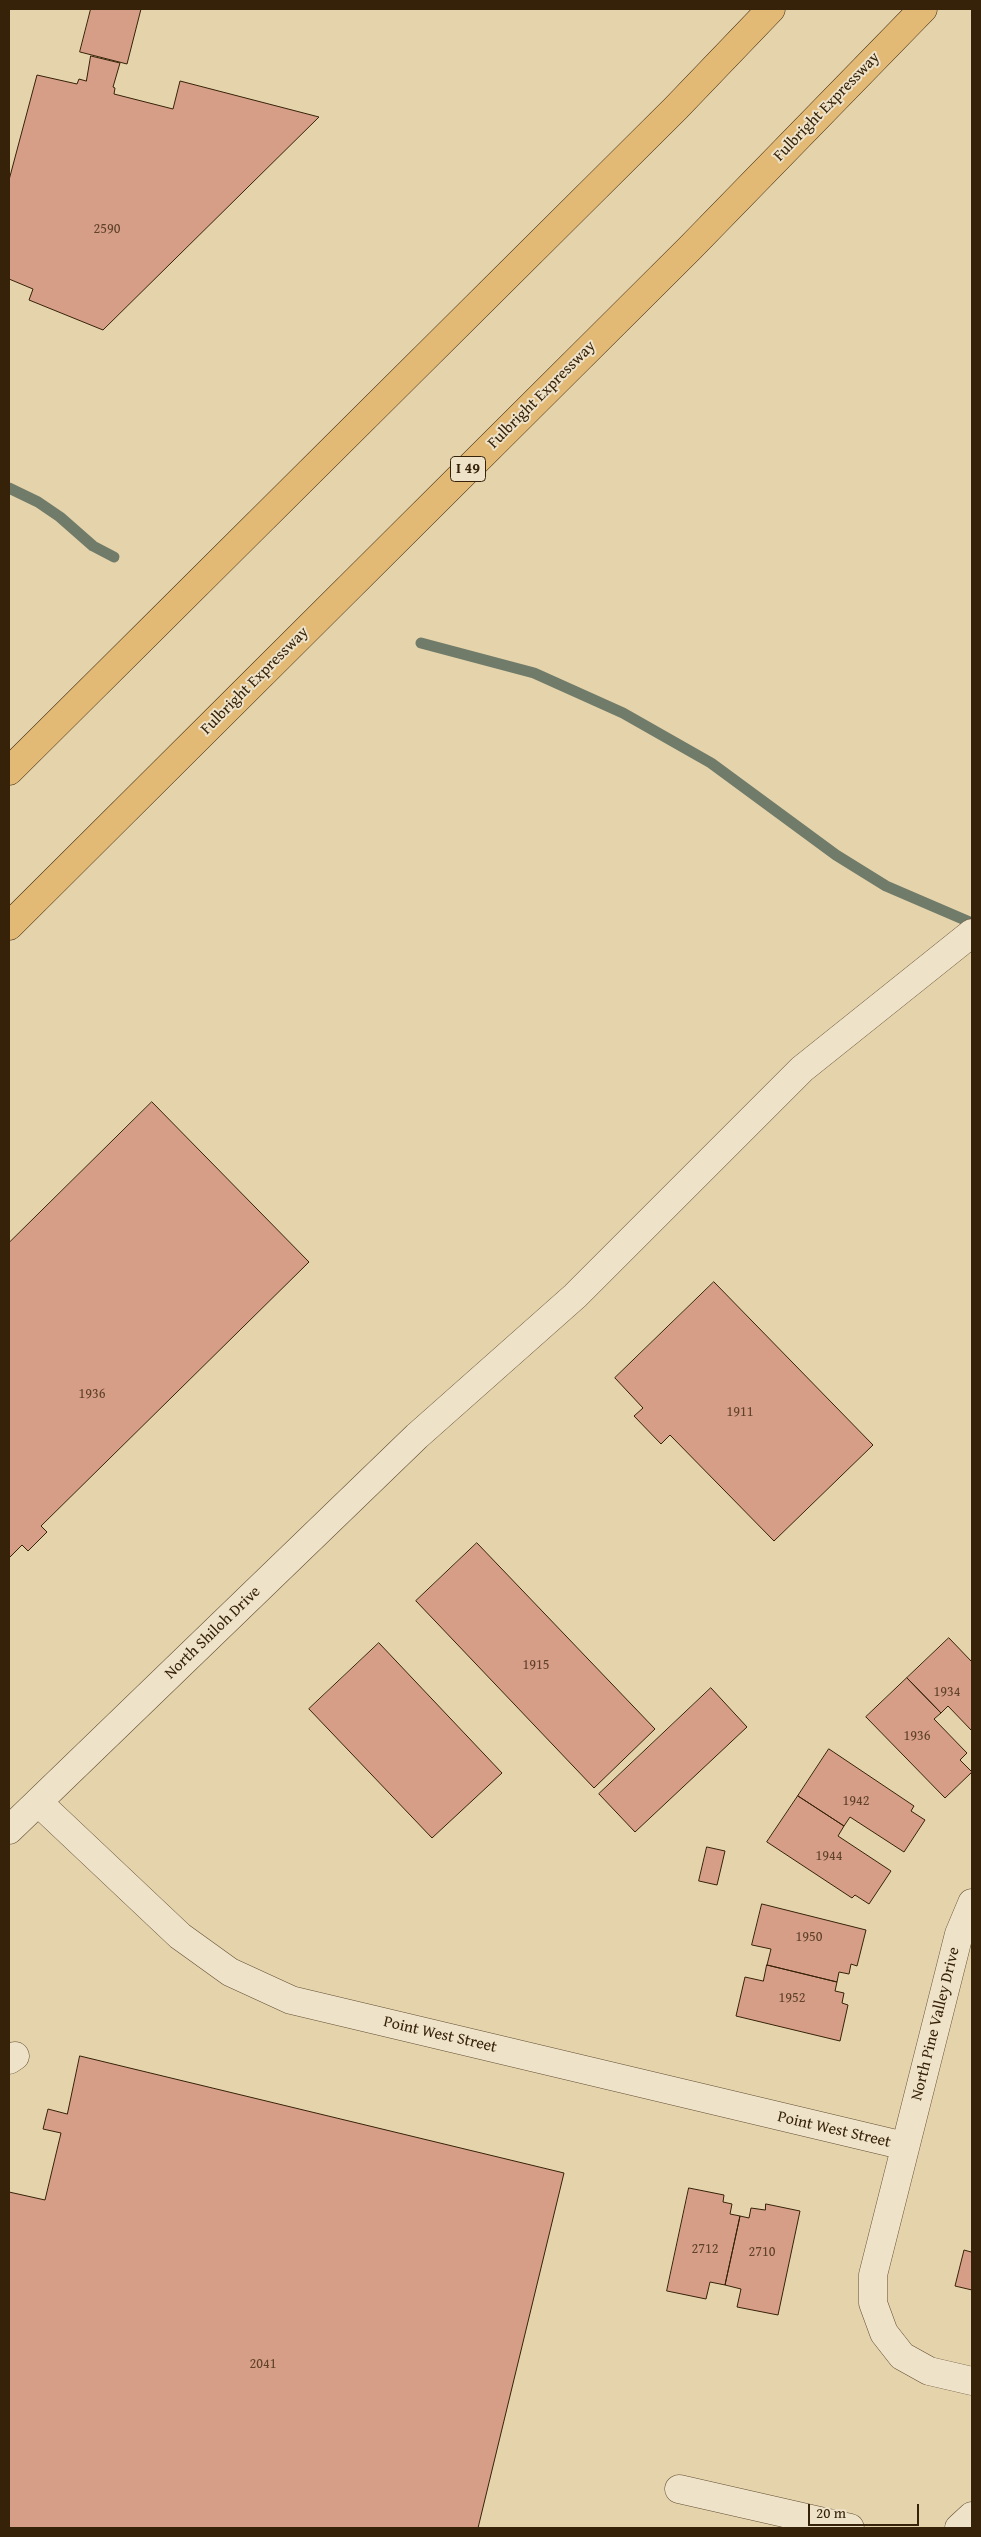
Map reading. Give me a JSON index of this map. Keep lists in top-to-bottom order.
{
  "streets": {
    "highway": ["Fulbright Expressway", "I 49"],
    "street": ["North Shiloh Drive", "North Pine Valley Drive", "Point West Street"]
  },
  "crossings": [
    ["North Shiloh Drive", "Point West Street"],
    ["North Pine Valley Drive", "Point West Street"]
  ],
  "house_numbers": [
    "2590",
    "1936",
    "1911",
    "1915",
    "1934",
    "1936",
    "1942",
    "1944",
    "1950",
    "1952",
    "2712",
    "2710",
    "2041"
  ],
  "scale_bar": "20 m"
}
